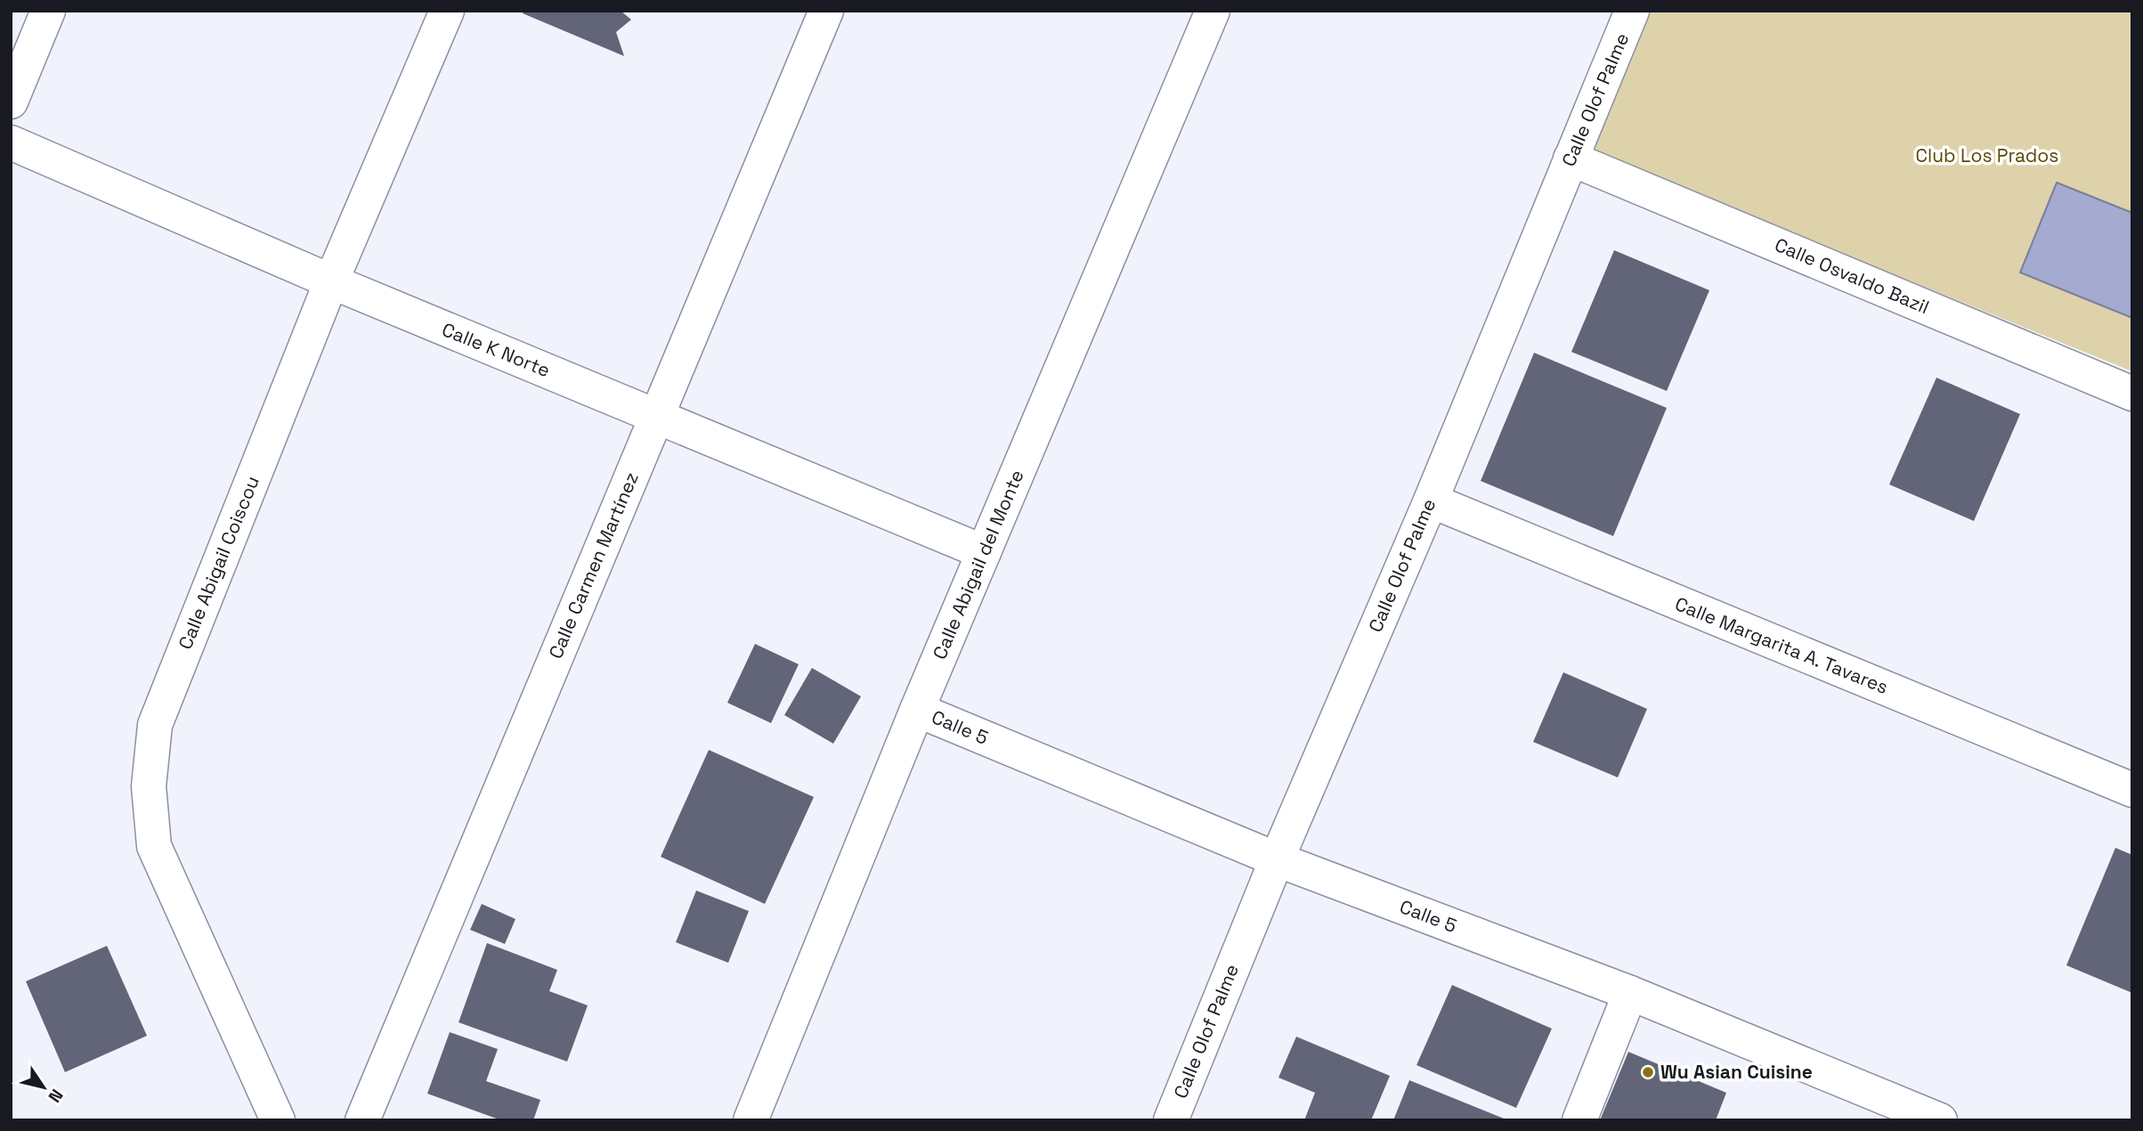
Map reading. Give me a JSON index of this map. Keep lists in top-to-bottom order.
{
  "streets": {
    "street": [
      "Calle Olof Palme",
      "Calle Osvaldo Bazil",
      "Calle K Norte",
      "Calle Abigail Coiscou",
      "Calle Abigail del Monte",
      "Calle Carmen Martínez",
      "Calle Margarita A. Tavares",
      "Calle 5"
    ]
  },
  "crossings": [
    ["Calle Olof Palme", "Calle Osvaldo Bazil"],
    ["Calle Olof Palme", "Calle Margarita A. Tavares"],
    ["Calle Olof Palme", "Calle 5"],
    ["Calle K Norte", "Calle Abigail Coiscou"],
    ["Calle K Norte", "Calle Abigail del Monte"],
    ["Calle K Norte", "Calle Carmen Martínez"],
    ["Calle Abigail del Monte", "Calle 5"]
  ],
  "parks": ["Club Los Prados"],
  "places": ["Wu Asian Cuisine"],
  "north": "bottom right"
}
